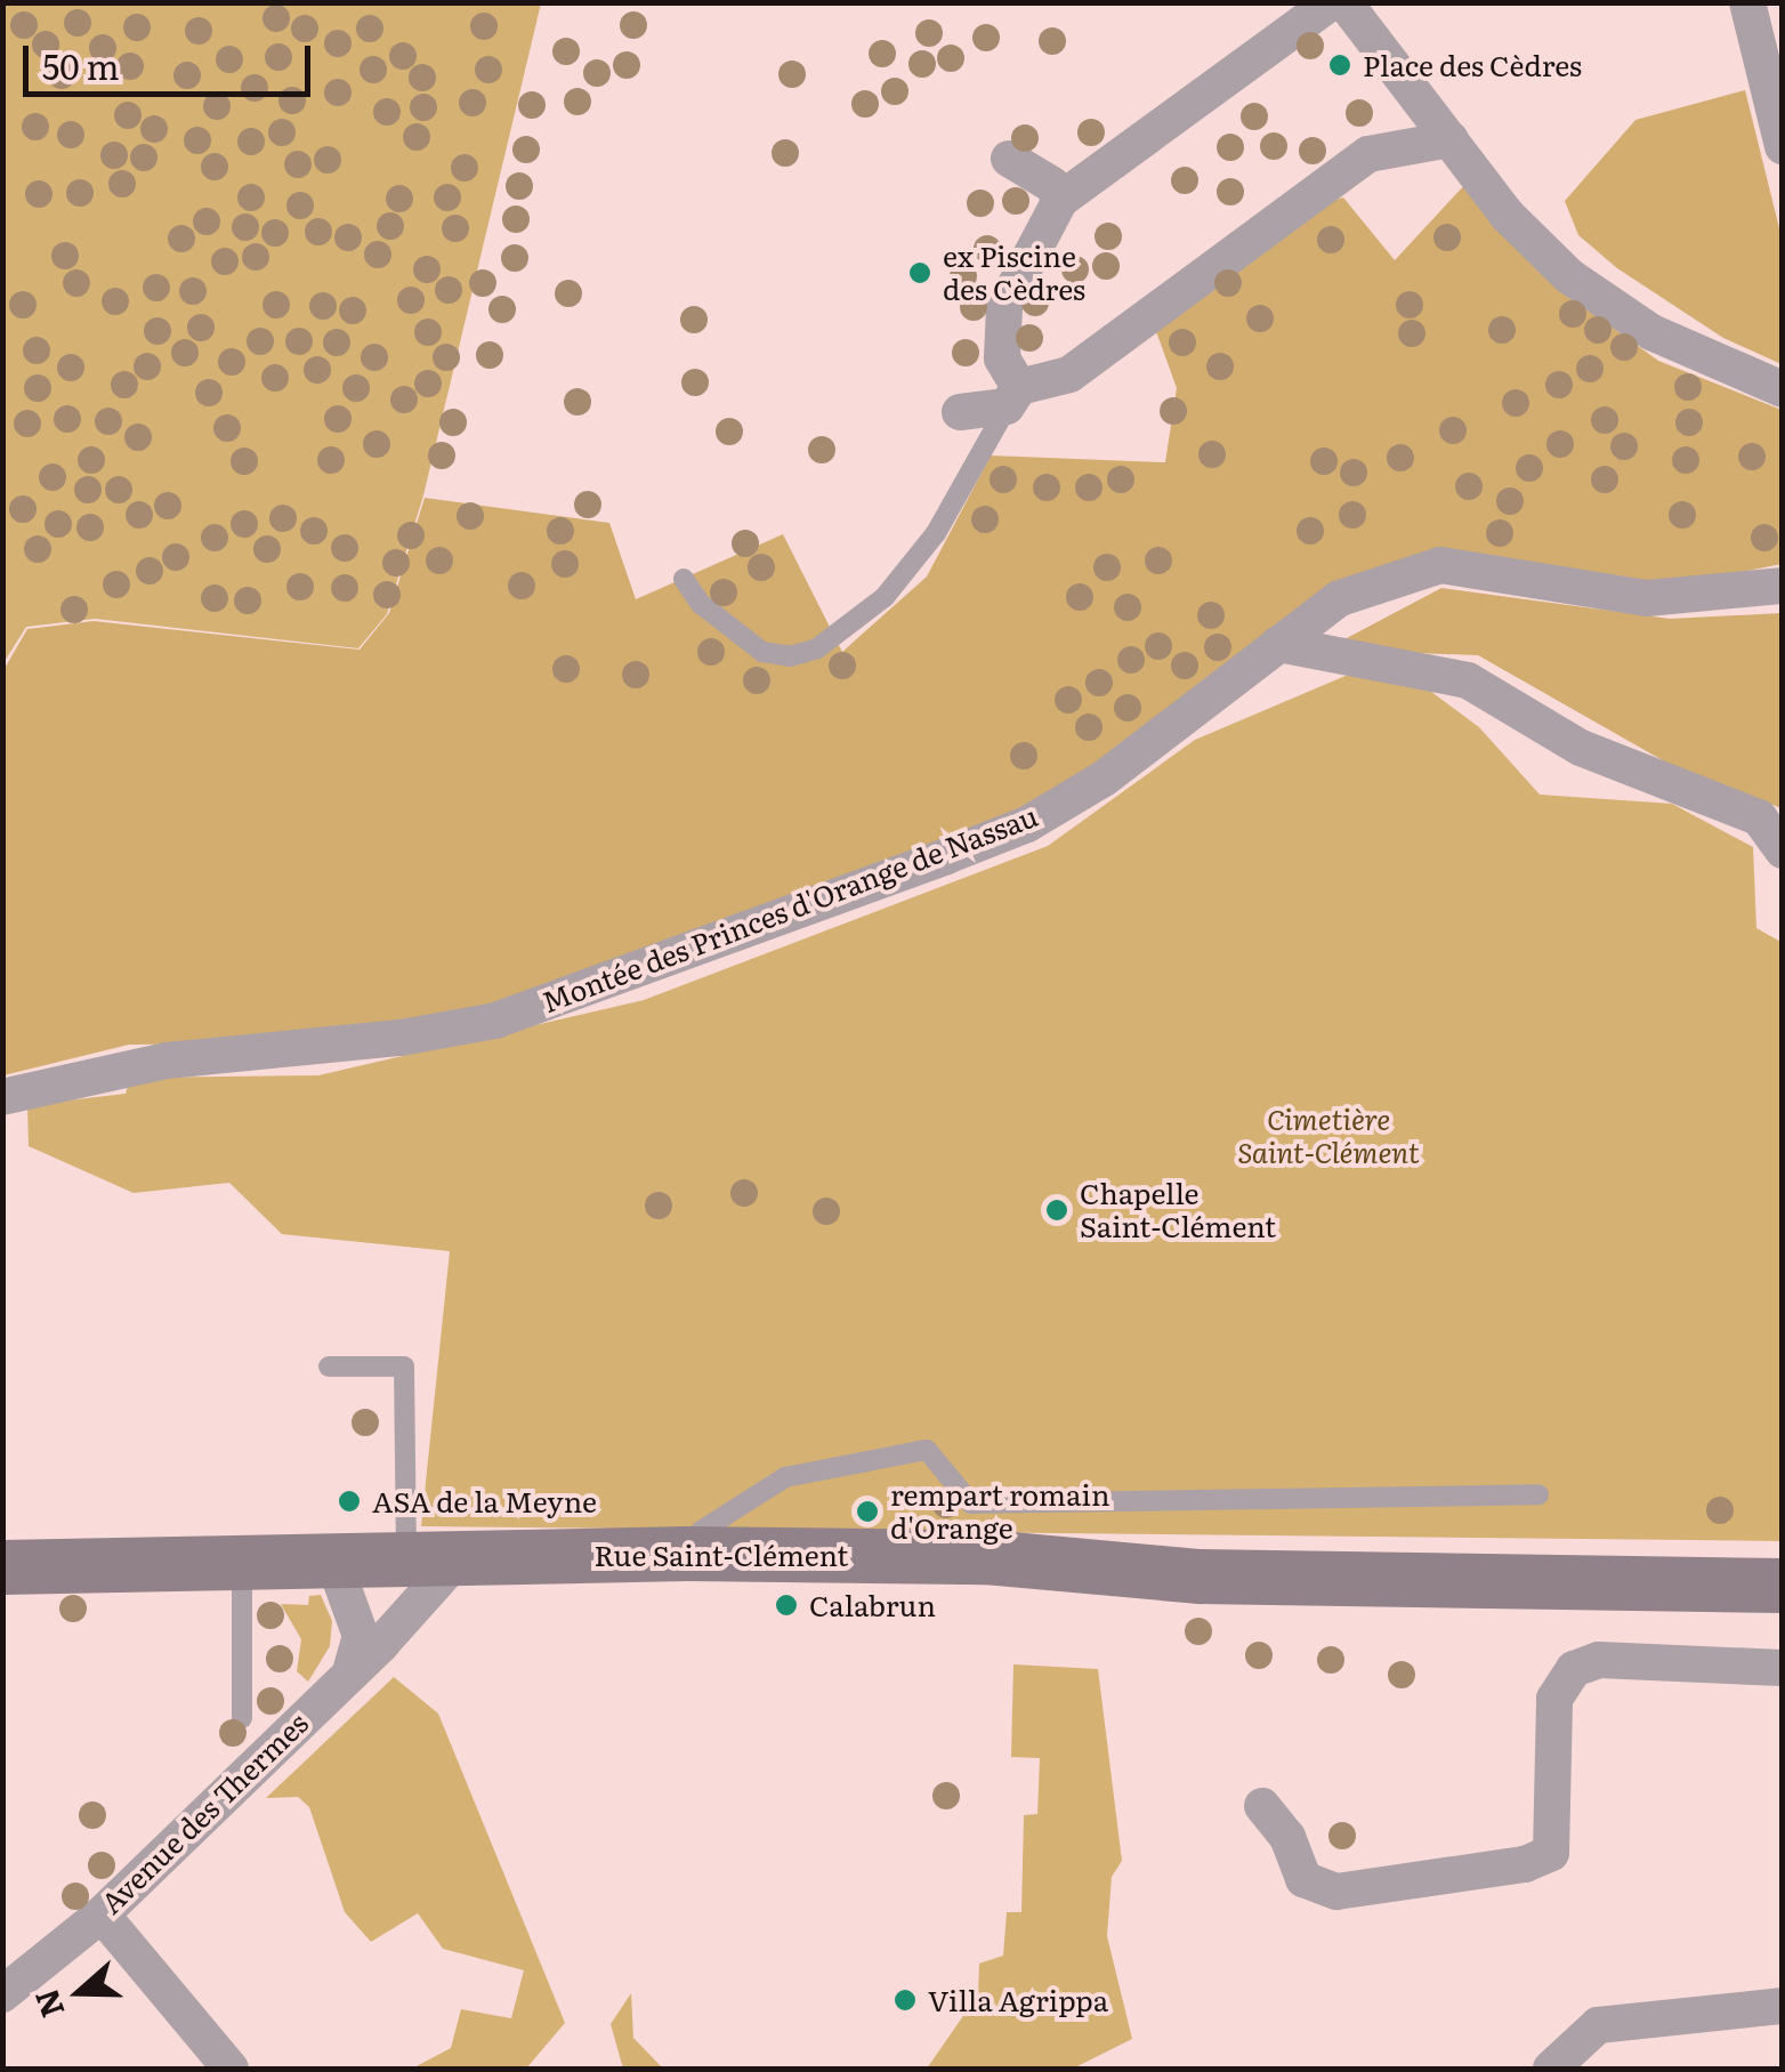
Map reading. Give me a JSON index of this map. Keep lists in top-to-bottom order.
{
  "streets": {
    "main road": ["Rue Saint-Clément"],
    "street": ["Montée des Princes d'Orange de Nassau", "Avenue des Thermes"]
  },
  "crossings": [
    ["Rue Saint-Clément", "Avenue des Thermes"]
  ],
  "parks": ["Cimetière Saint-Clément"],
  "places": [
    "Place des Cèdres",
    "ex Piscine des Cèdres",
    "Chapelle Saint-Clément",
    "ASA de la Meyne",
    "rempart romain d'Orange",
    "Calabrun",
    "Villa Agrippa"
  ],
  "scale_bar": "50 m",
  "north": "left"
}
